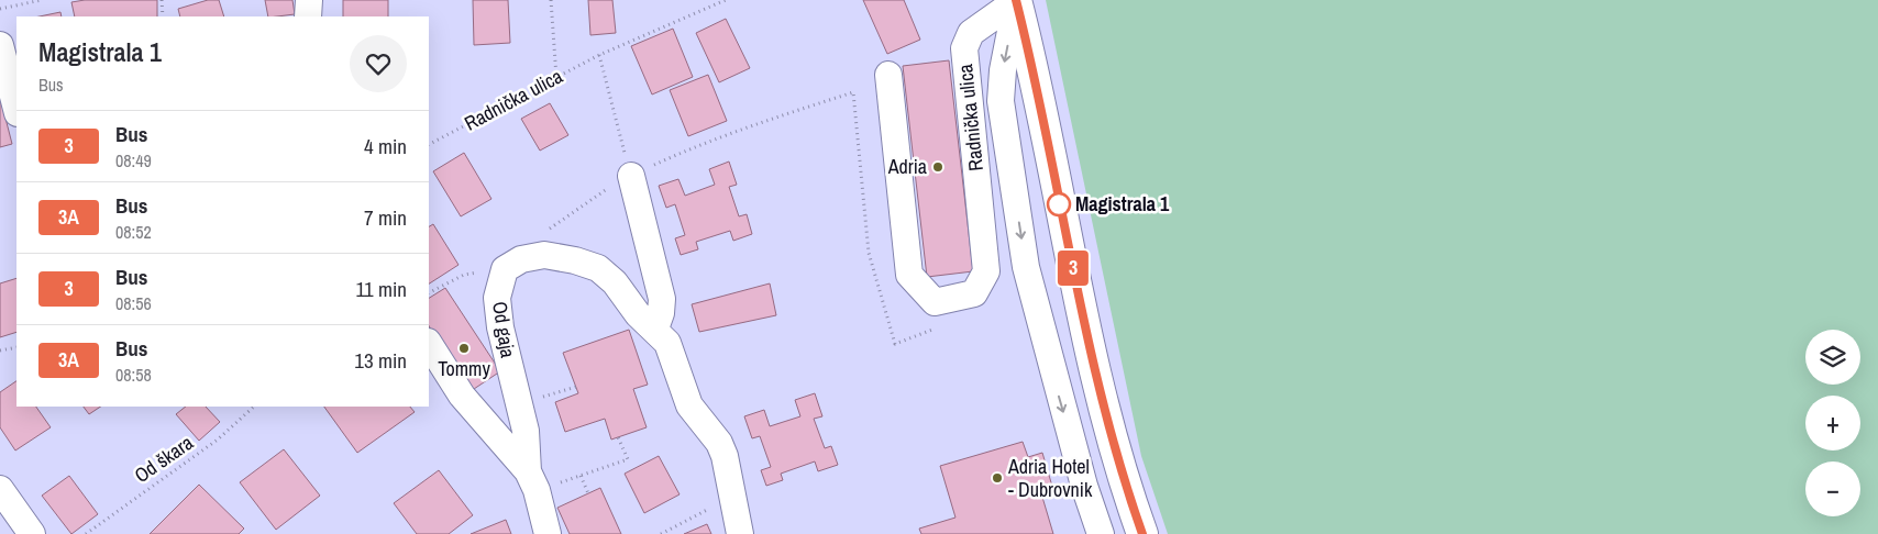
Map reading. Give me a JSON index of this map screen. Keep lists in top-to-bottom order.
{
  "streets": {
    "street": ["Radnička ulica", "Od gaja"],
    "path": ["Od škara"]
  },
  "one_way": ["Radnička ulica"],
  "places": [
    "Adria",
    "Magistrala 1",
    "Tommy",
    "Adria Hotel - Dubrovnik"
  ],
  "lines": ["bus line 3"],
  "page": {
    "on_map": "3",
    "heading": ["Magistrala 1", "Bus"],
    "list": [
      {
        "mark": "3",
        "name": "Bus",
        "note": "08:49",
        "value": "4 min"
      },
      {
        "mark": "3A",
        "name": "Bus",
        "note": "08:52",
        "value": "7 min"
      },
      {
        "mark": "3",
        "name": "Bus",
        "note": "08:56",
        "value": "11 min"
      },
      {
        "mark": "3A",
        "name": "Bus",
        "note": "08:58",
        "value": "13 min"
      }
    ],
    "map_buttons": ["+", "−"]
  }
}
